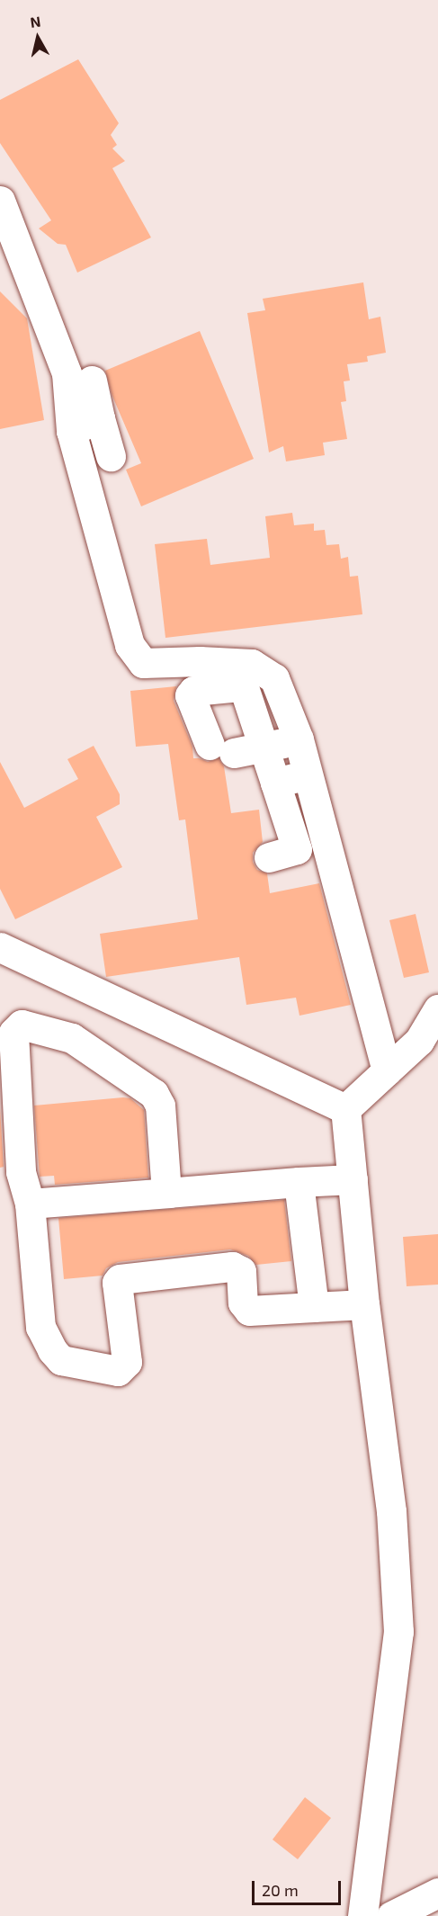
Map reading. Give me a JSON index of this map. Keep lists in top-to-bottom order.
{
  "scale_bar": "20 m",
  "north": "top"
}
